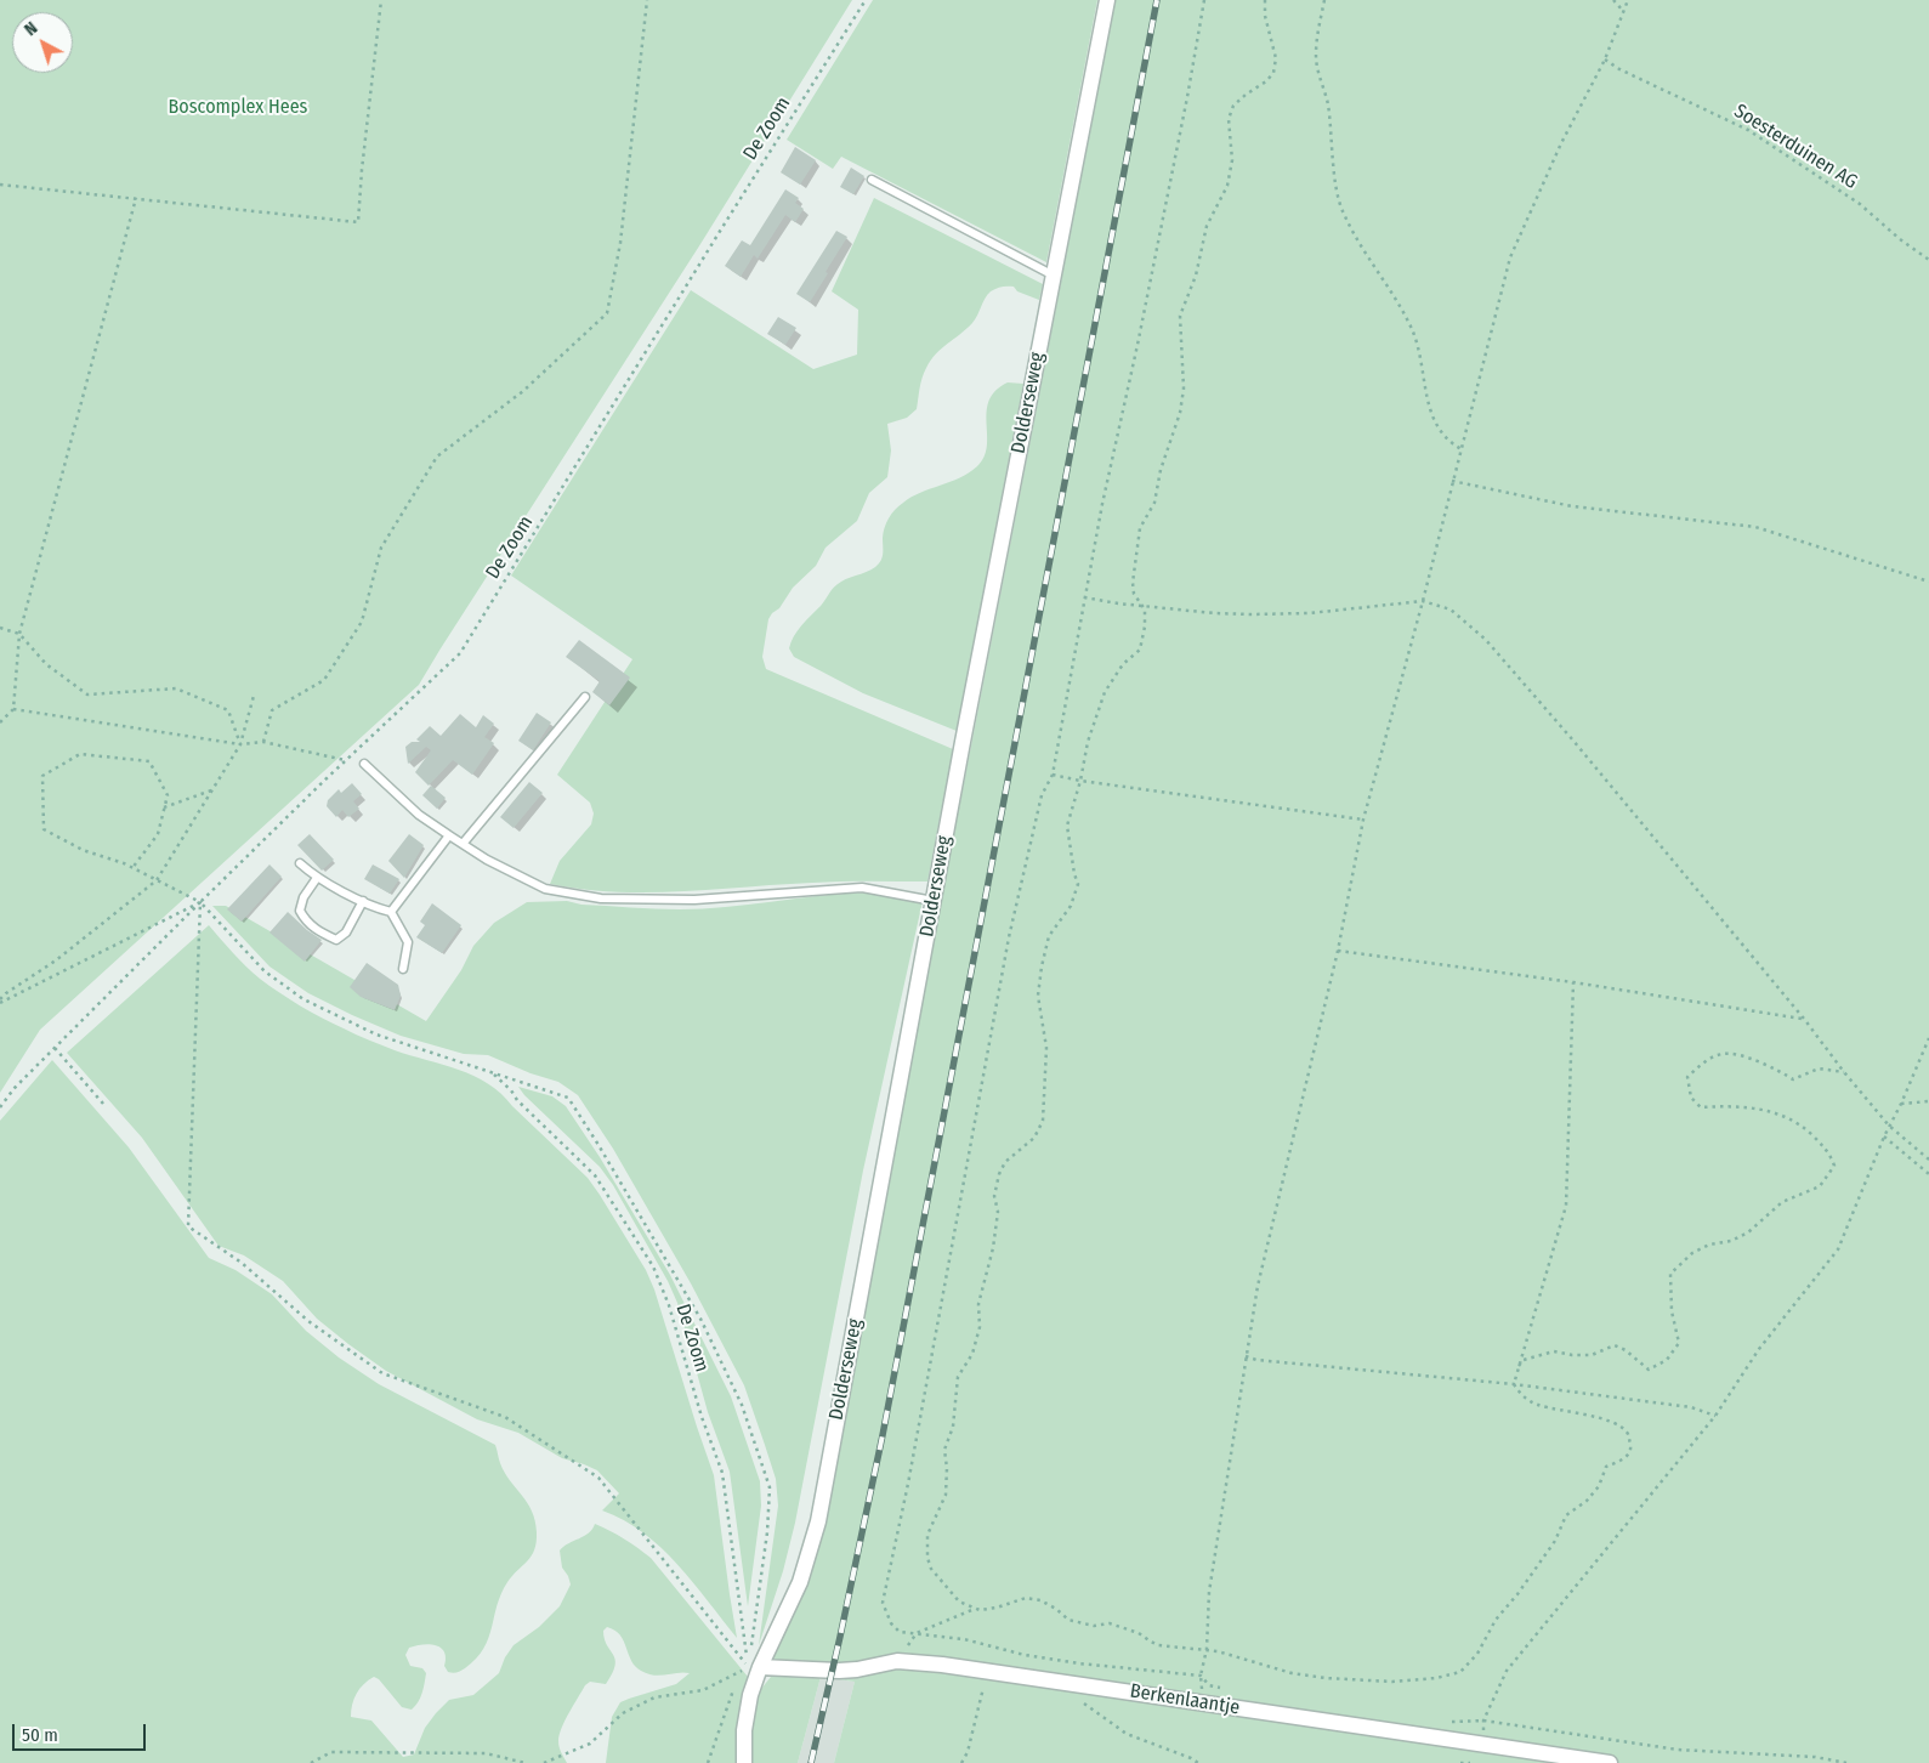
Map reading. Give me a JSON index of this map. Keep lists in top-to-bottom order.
{
  "streets": {
    "street": ["Dolderseweg", "Berkenlaantje"],
    "path": ["De Zoom", "Soesterduinen AG"]
  },
  "crossings": [
    ["De Zoom", "Dolderseweg"],
    ["De Zoom", "Berkenlaantje"],
    ["Dolderseweg", "Berkenlaantje"]
  ],
  "parks": ["Boscomplex Hees"],
  "scale_bar": "50 m",
  "north": "top left"
}
